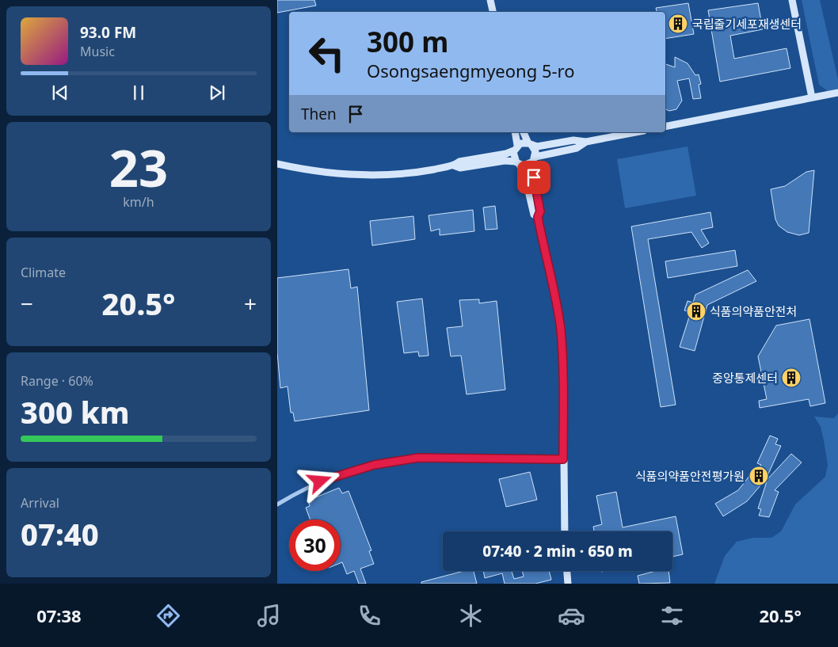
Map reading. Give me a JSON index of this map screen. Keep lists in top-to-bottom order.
{
  "places": {
    "building": [
      "국립줄기세포재생센터",
      "식품의약품안전처",
      "중앙통제센터",
      "식품의약품안전평가원"
    ]
  },
  "page": {
    "turn": ["300 m", "Osongsaengmyeong 5-ro"],
    "song": ["93.0 FM", "Music"],
    "then": "Then",
    "tile": [
      ["23", "km/h"],
      "Climate",
      ["Range · 60%", "300 km"],
      ["Arrival", "07:40"]
    ],
    "heat": ["−", "20.5°", "+"],
    "limit": "30",
    "trip": "07:40 · 2 min · 650 m",
    "tabs": ["07:38", "20.5°"]
  }
}
